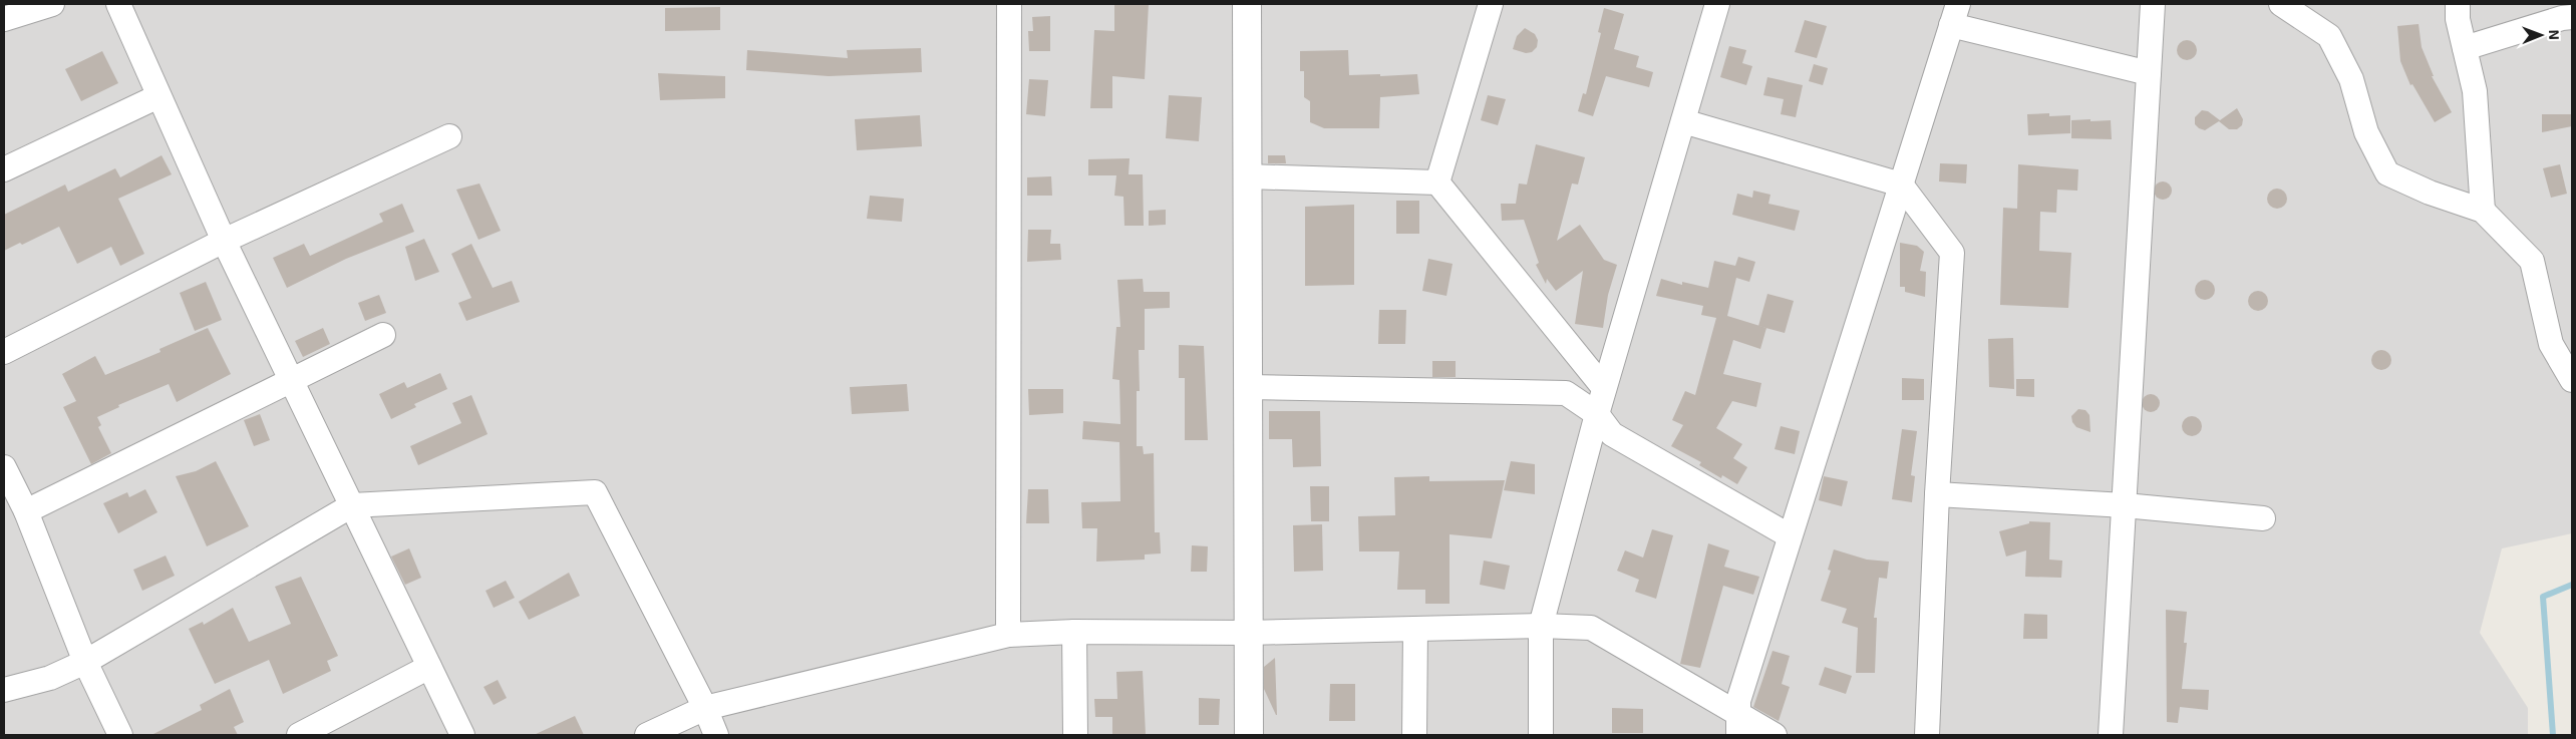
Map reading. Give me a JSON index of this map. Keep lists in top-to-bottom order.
{
  "north": "right"
}
